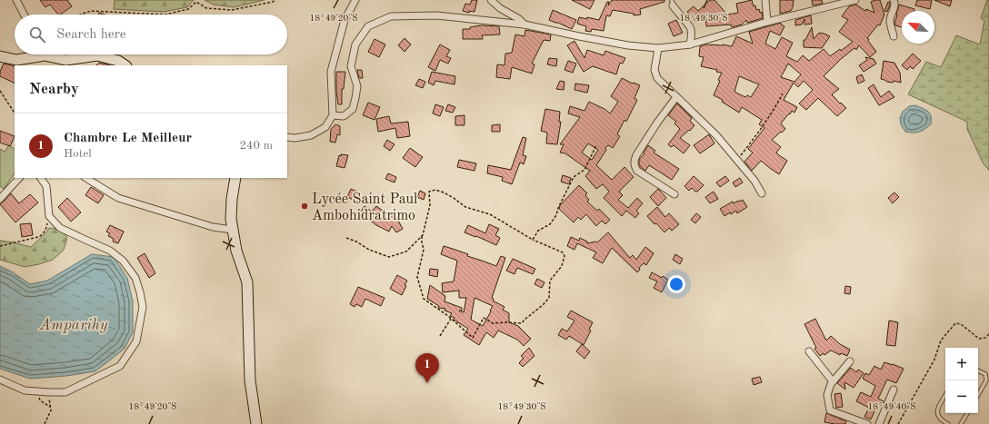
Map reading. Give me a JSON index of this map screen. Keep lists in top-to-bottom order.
{
  "water": ["Amparihy"],
  "places": ["Lycée Saint Paul Ambohidratrimo"],
  "north": "top left",
  "page": {
    "search": "Search here",
    "heading": "Nearby",
    "list": [
      {
        "mark": "1",
        "name": "Chambre Le Meilleur",
        "note": "Hotel",
        "value": "240 m"
      }
    ],
    "map_buttons": ["+", "−"],
    "pins": "1"
  },
  "coordinates": ["18°49'20\"S", "18°49'30\"S", "18°49'40\"S"]
}
